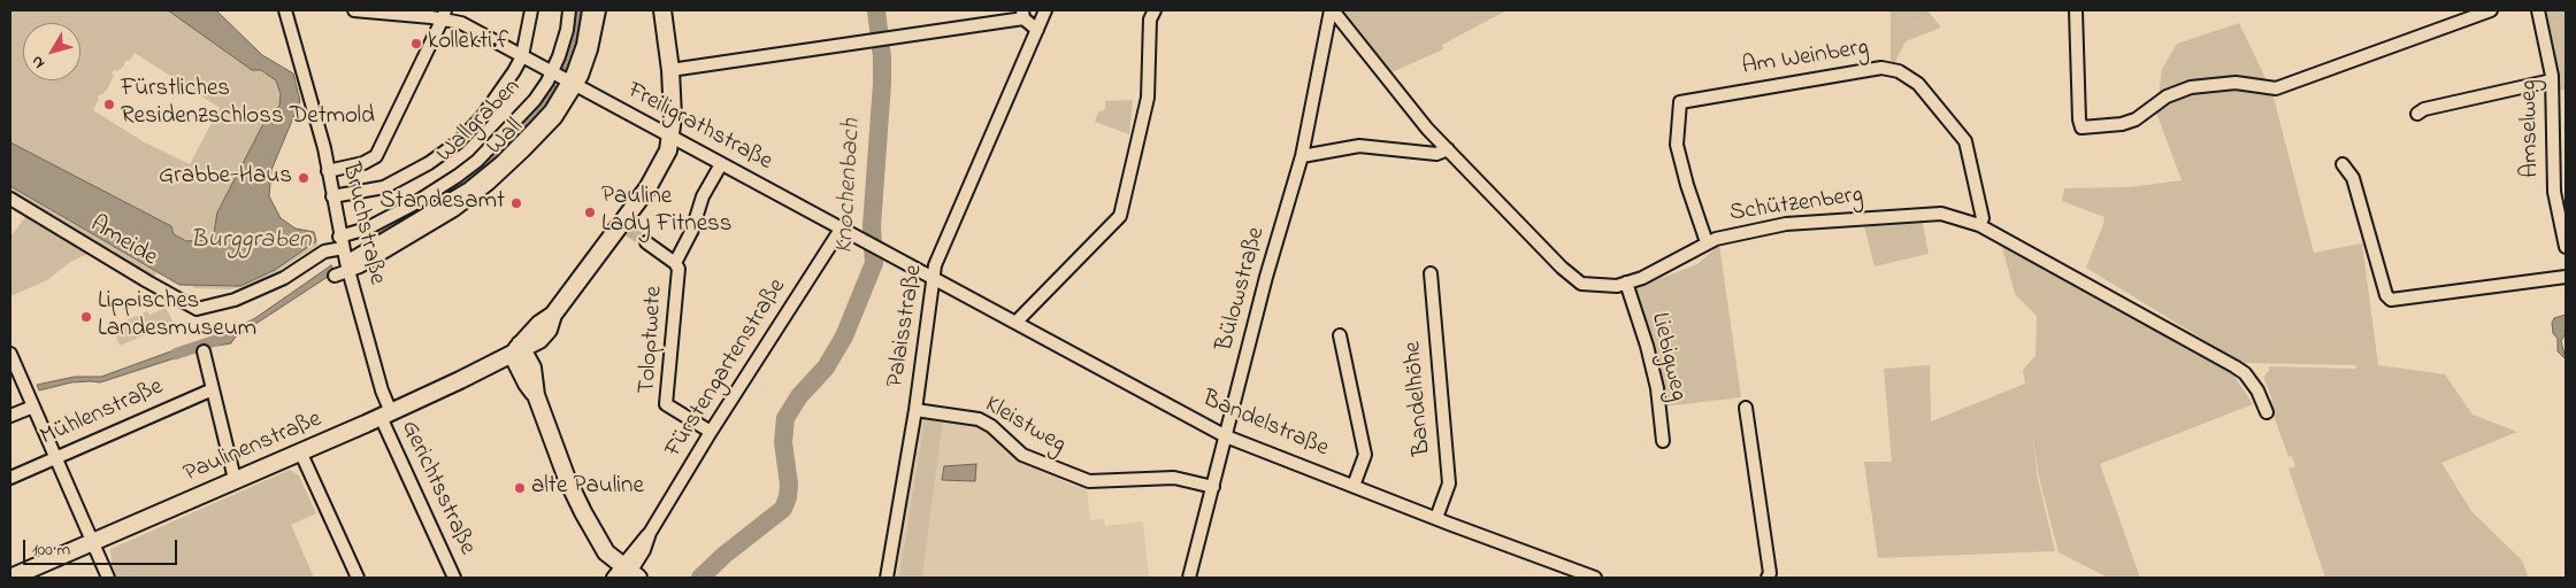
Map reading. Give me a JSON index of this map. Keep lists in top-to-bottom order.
{
  "streets": {
    "main road": ["Paulinenstraße"],
    "street": [
      "Am Weinberg",
      "Wallgraben",
      "Freiligrathstraße",
      "Amselweg",
      "Wall",
      "Schützenberg",
      "Bruchstraße",
      "Ameide",
      "Bülowstraße",
      "Palaisstraße",
      "Toloptwete",
      "Liebigweg",
      "Fürstengartenstraße",
      "Bandelhöhe",
      "Mühlenstraße",
      "Bandelstraße",
      "Kleistweg",
      "Gerichtsstraße"
    ]
  },
  "crossings": [
    ["Am Weinberg", "Schützenberg"],
    ["Wallgraben", "Freiligrathstraße"],
    ["Wallgraben", "Wall"],
    ["Wallgraben", "Bruchstraße"],
    ["Wallgraben", "Ameide"],
    ["Freiligrathstraße", "Wall"],
    ["Freiligrathstraße", "Palaisstraße"],
    ["Freiligrathstraße", "Toloptwete"],
    ["Freiligrathstraße", "Fürstengartenstraße"],
    ["Freiligrathstraße", "Bandelstraße"],
    ["Freiligrathstraße", "Paulinenstraße"],
    ["Wall", "Bruchstraße"],
    ["Schützenberg", "Bülowstraße"],
    ["Schützenberg", "Liebigweg"],
    ["Bruchstraße", "Ameide"],
    ["Bruchstraße", "Paulinenstraße"],
    ["Bruchstraße", "Gerichtsstraße"],
    ["Bülowstraße", "Bandelstraße"],
    ["Bülowstraße", "Kleistweg"],
    ["Palaisstraße", "Bandelstraße"],
    ["Palaisstraße", "Kleistweg"],
    ["Toloptwete", "Fürstengartenstraße"],
    ["Bandelhöhe", "Bandelstraße"],
    ["Paulinenstraße", "Gerichtsstraße"]
  ],
  "water": ["Knochenbach", "Burggraben"],
  "places": [
    "kollekti.f",
    "Fürstliches Residenzschloss Detmold",
    "Grabbe-Haus",
    "Standesamt",
    "Pauline Lady Fitness",
    "Lippisches Landesmuseum",
    "alte Pauline"
  ],
  "scale_bar": "100 m",
  "north": "bottom left"
}
